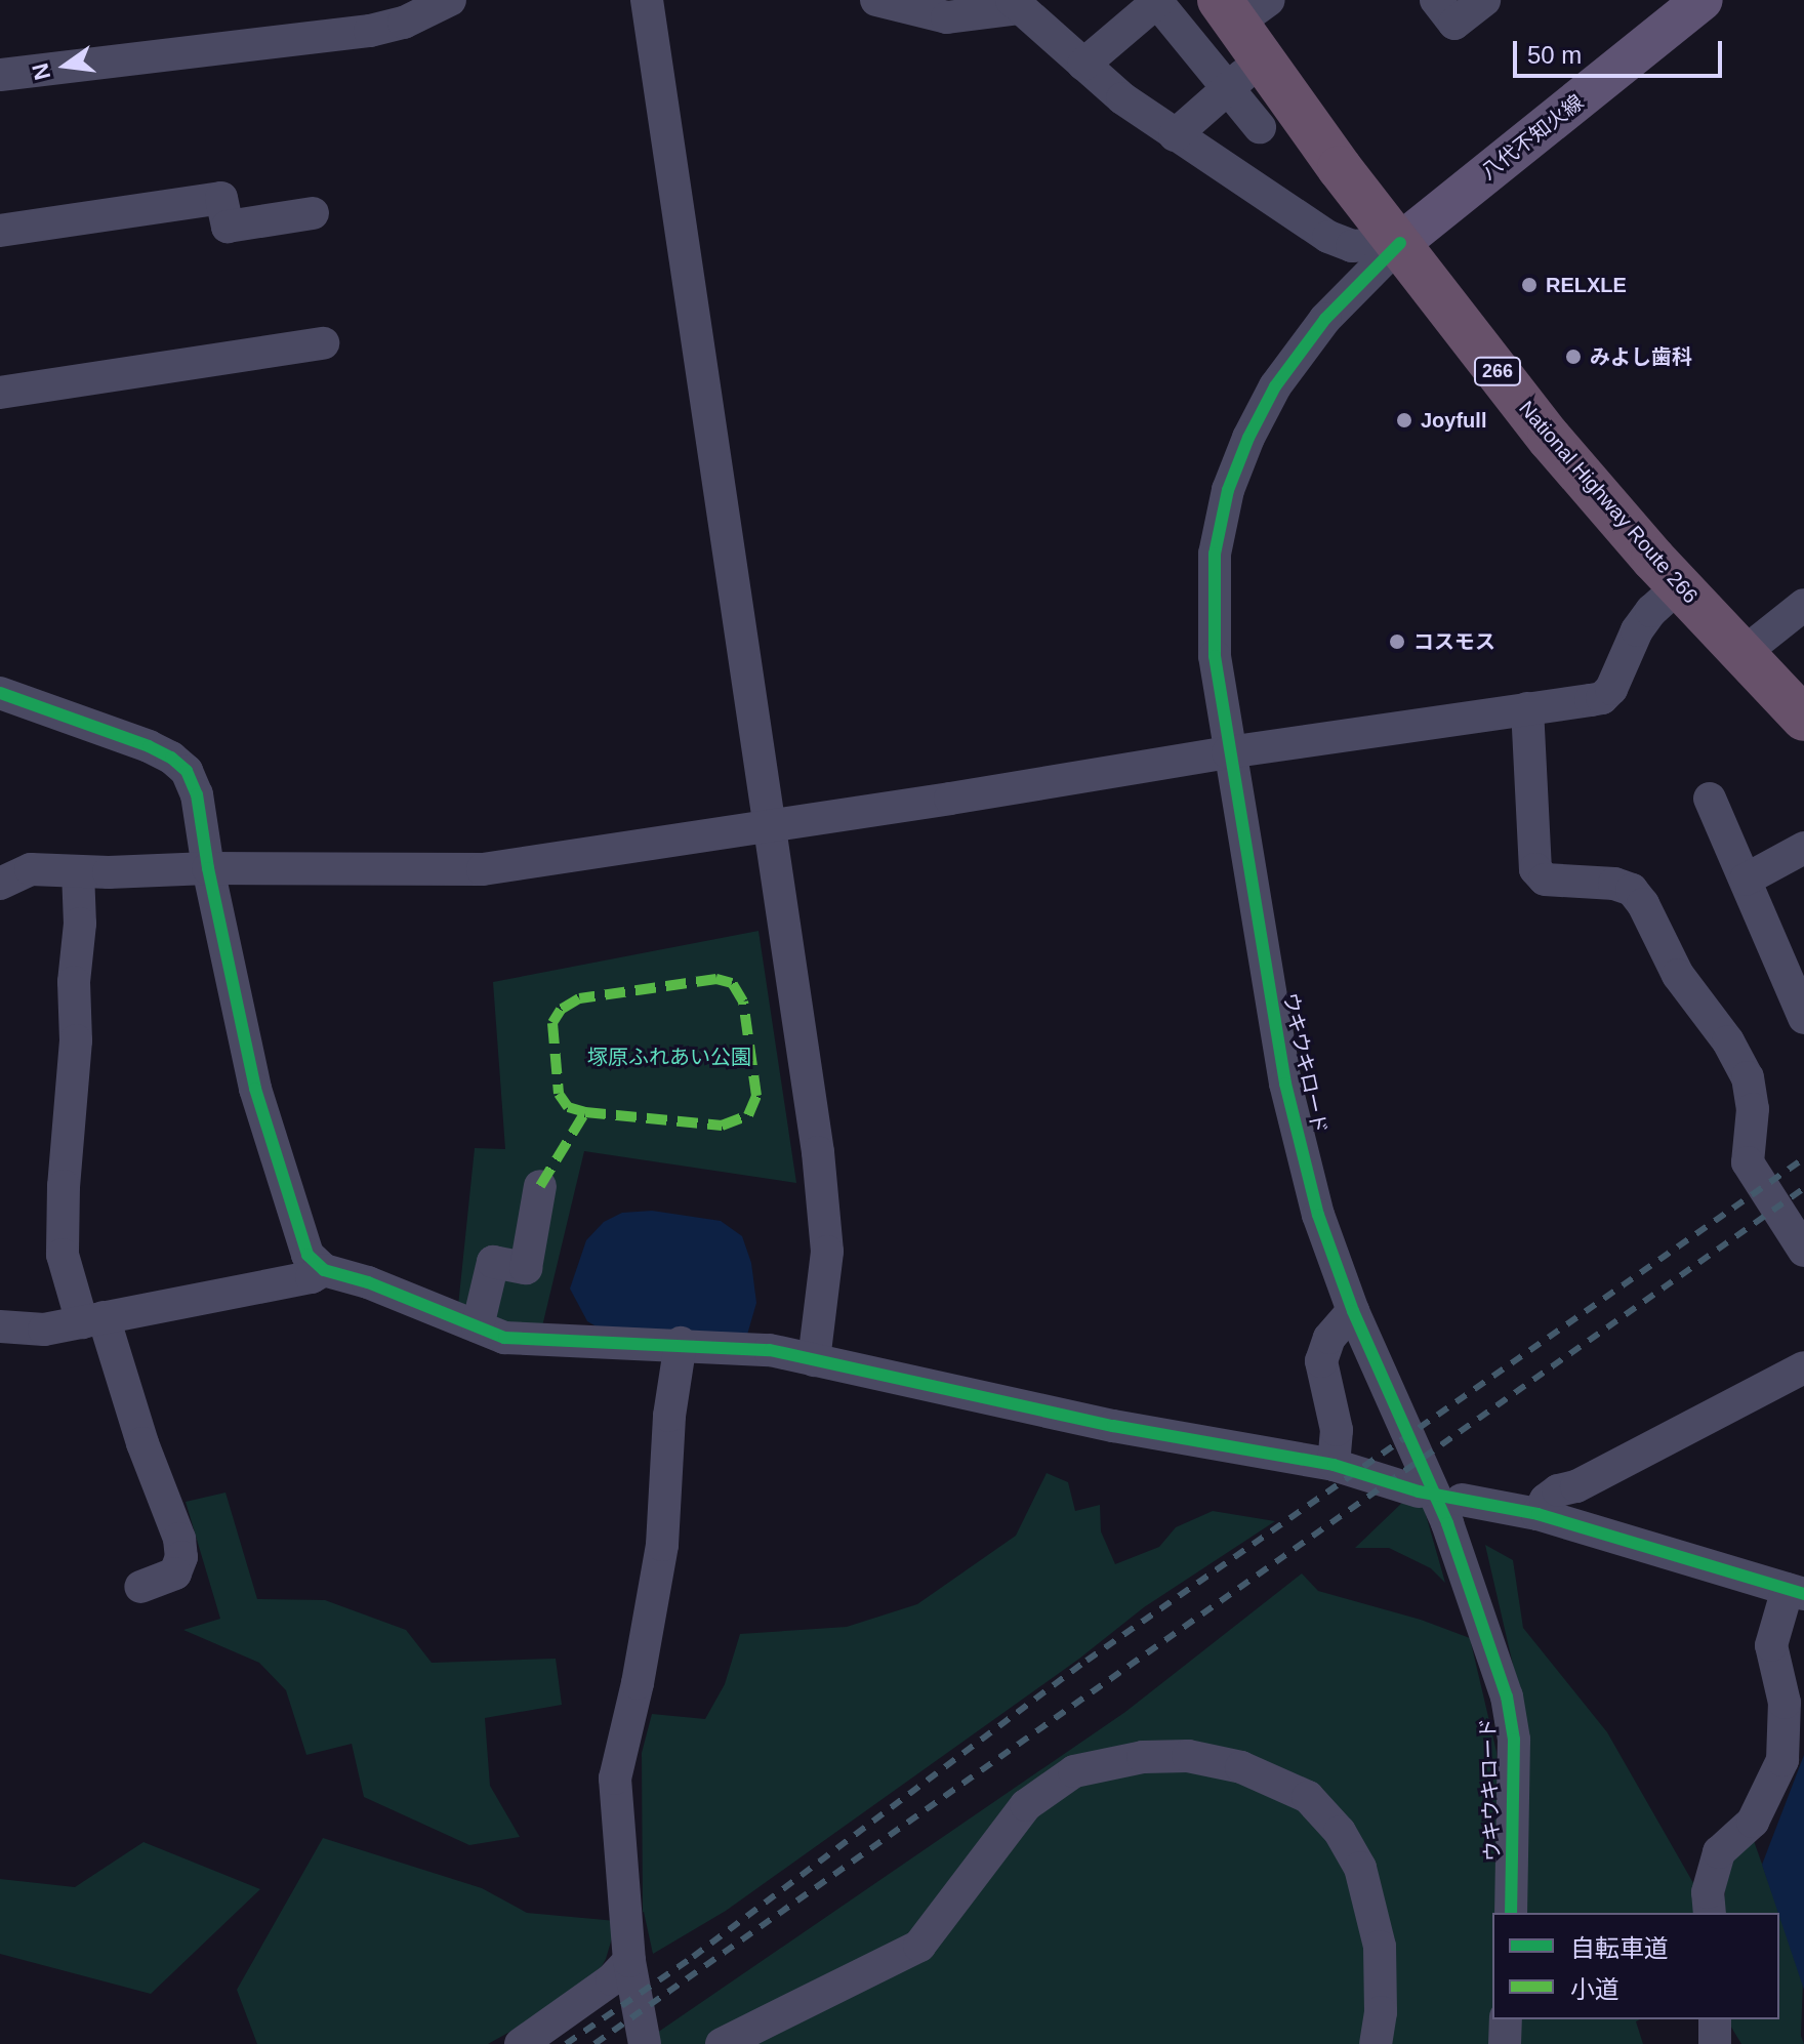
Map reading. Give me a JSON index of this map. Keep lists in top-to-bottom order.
{
  "streets": {
    "highway": ["266", "National Highway Route 266"],
    "main road": ["八代不知火線"],
    "street": ["ウキウキロード"]
  },
  "crossings": [
    ["八代不知火線", "National Highway Route 266"],
    ["八代不知火線", "ウキウキロード"],
    ["National Highway Route 266", "ウキウキロード"]
  ],
  "parks": ["塚原ふれあい公園"],
  "places": [
    "RELXLE",
    "みよし歯科",
    "Joyfull",
    "コスモス"
  ],
  "legend": ["自転車道", "小道"],
  "scale_bar": "50 m",
  "north": "left"
}
